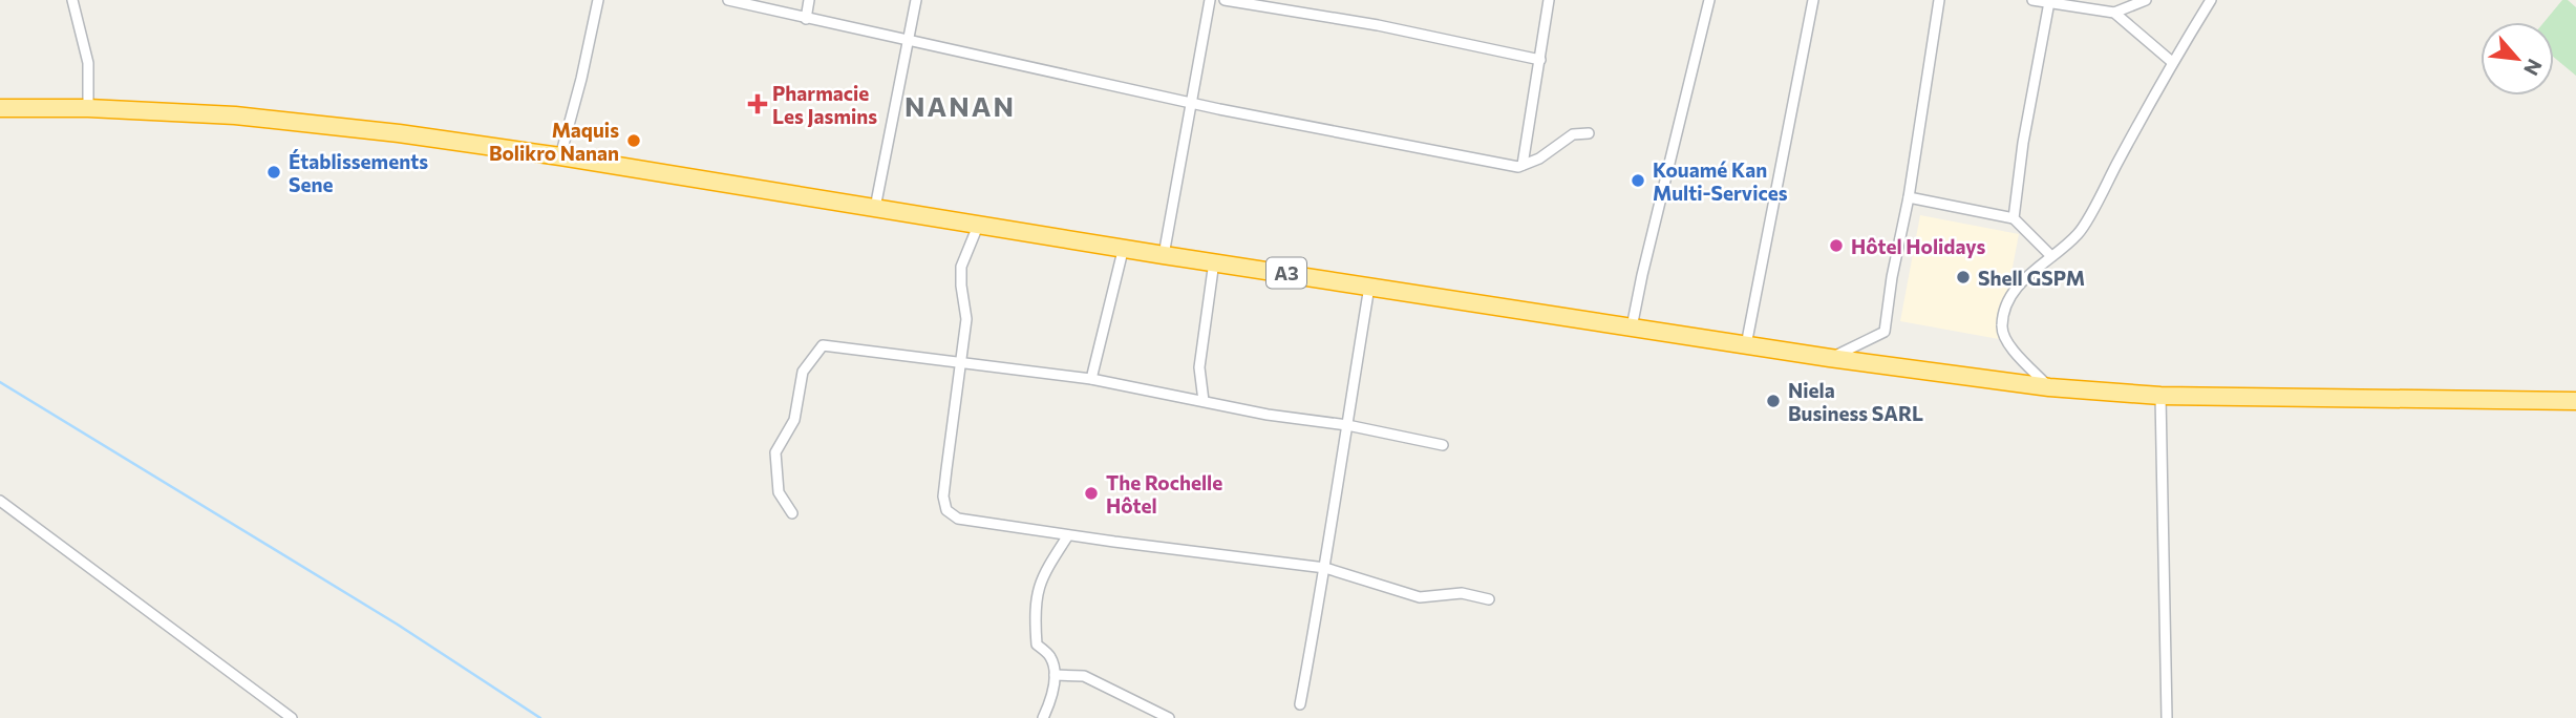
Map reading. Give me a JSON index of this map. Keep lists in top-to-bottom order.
{
  "streets": {
    "highway": ["A3"]
  },
  "districts": ["NANAN"],
  "places": {
    "health": ["Pharmacie Les Jasmins"],
    "other": [
      "Maquis Bolikro Nanan",
      "Établissements Sene",
      "Kouamé Kan Multi-Services",
      "Hôtel Holidays",
      "Shell GSPM",
      "Niela Business SARL",
      "The Rochelle Hôtel"
    ]
  },
  "north": "bottom right"
}
